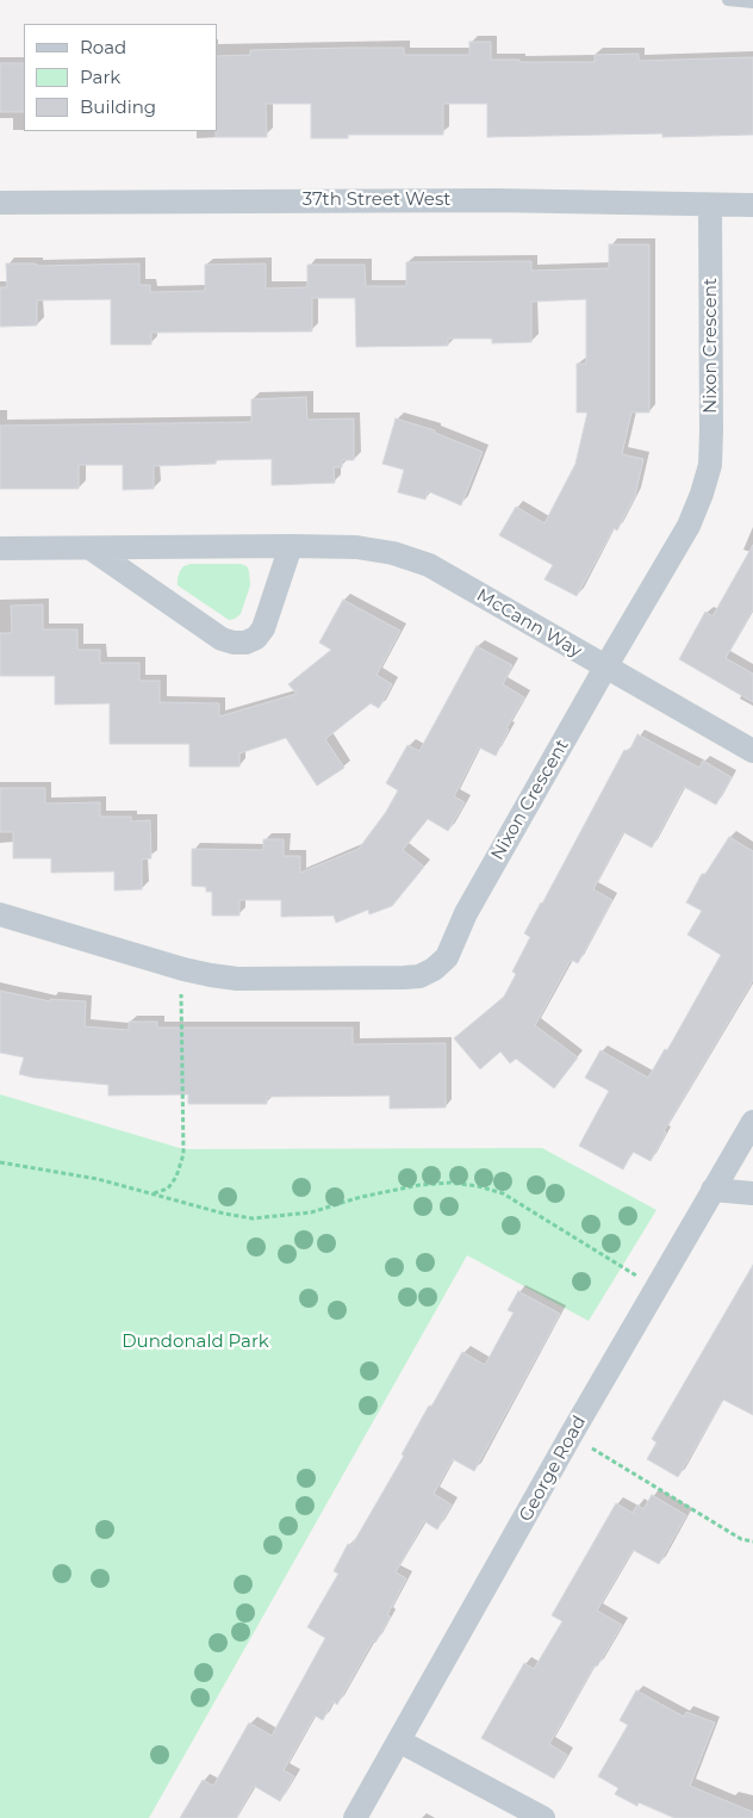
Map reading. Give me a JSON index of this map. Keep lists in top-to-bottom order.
{
  "streets": {
    "street": [
      "37th Street West",
      "Nixon Crescent",
      "McCann Way",
      "George Road"
    ]
  },
  "crossings": [
    ["37th Street West", "Nixon Crescent"],
    ["Nixon Crescent", "McCann Way"]
  ],
  "parks": ["Dundonald Park"],
  "legend": ["Road", "Park", "Building"]
}
